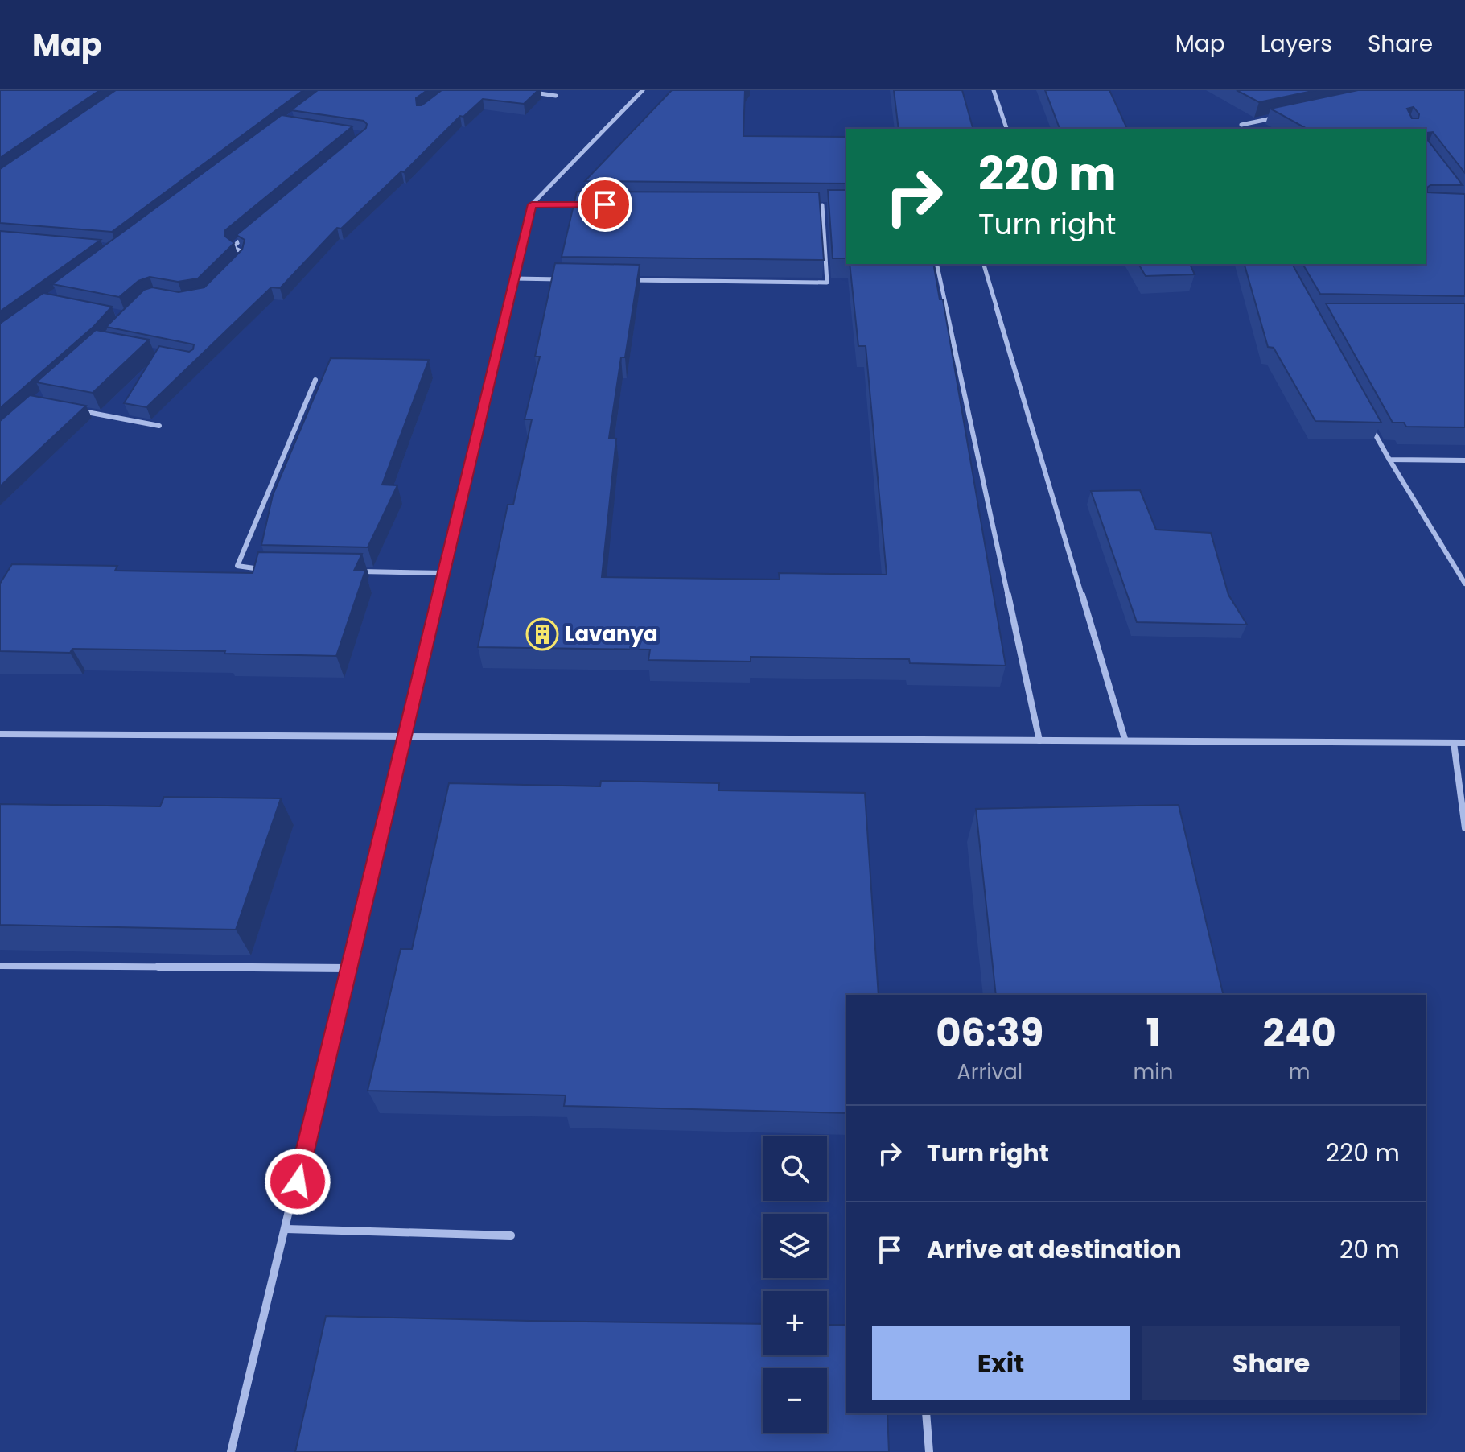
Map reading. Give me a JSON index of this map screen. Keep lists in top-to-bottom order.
{
  "places": {
    "building": ["Lavanya"]
  },
  "page": {
    "header": "Map",
    "nav": ["Map", "Layers", "Share"],
    "turn": ["220 m", "Turn right"],
    "eta": [
      "06:39",
      "Arrival",
      "1",
      "min",
      "240",
      "m"
    ],
    "list": [
      {
        "name": "Turn right",
        "value": "220 m"
      },
      {
        "name": "Arrive at destination",
        "value": "20 m"
      }
    ],
    "map_buttons": ["+", "−"],
    "buttons": ["Exit", "Share"]
  }
}
